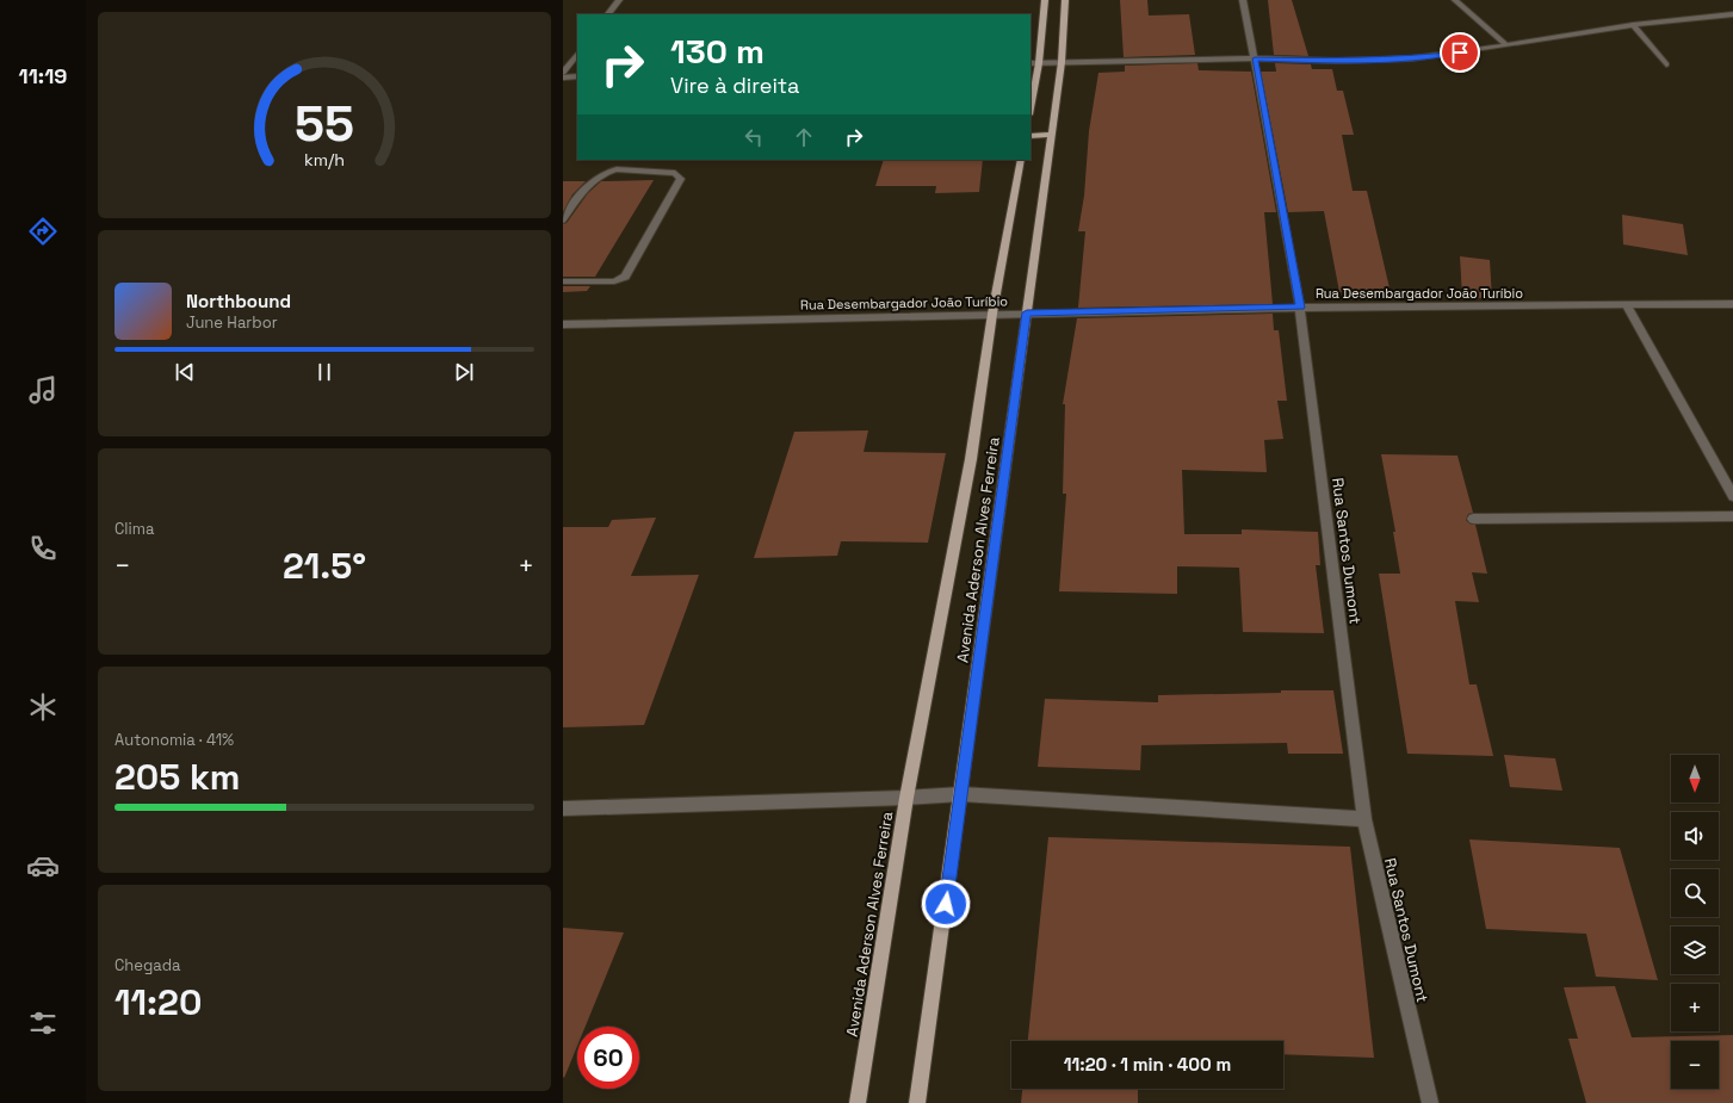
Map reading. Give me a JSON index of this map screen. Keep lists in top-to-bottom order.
{
  "streets": {
    "main road": ["Avenida Aderson Alves Ferreira"],
    "street": ["Rua Desembargador João Turíbio", "Rua Santos Dumont"]
  },
  "crossings": [
    ["Rua Desembargador João Turíbio", "Avenida Aderson Alves Ferreira"],
    ["Rua Desembargador João Turíbio", "Rua Santos Dumont"]
  ],
  "north": "bottom",
  "page": {
    "tabs": "11:19",
    "turn": ["130 m", "Vire à direita"],
    "song": ["Northbound", "June Harbor"],
    "tile": [
      "Clima",
      ["Autonomia · 41%", "205 km"],
      ["Chegada", "11:20"]
    ],
    "heat": ["−", "21.5°", "+"],
    "map_buttons": ["+", "−"],
    "limit": "60",
    "trip": "11:20 · 1 min · 400 m",
    "gauge": ["55", "km/h"]
  }
}
